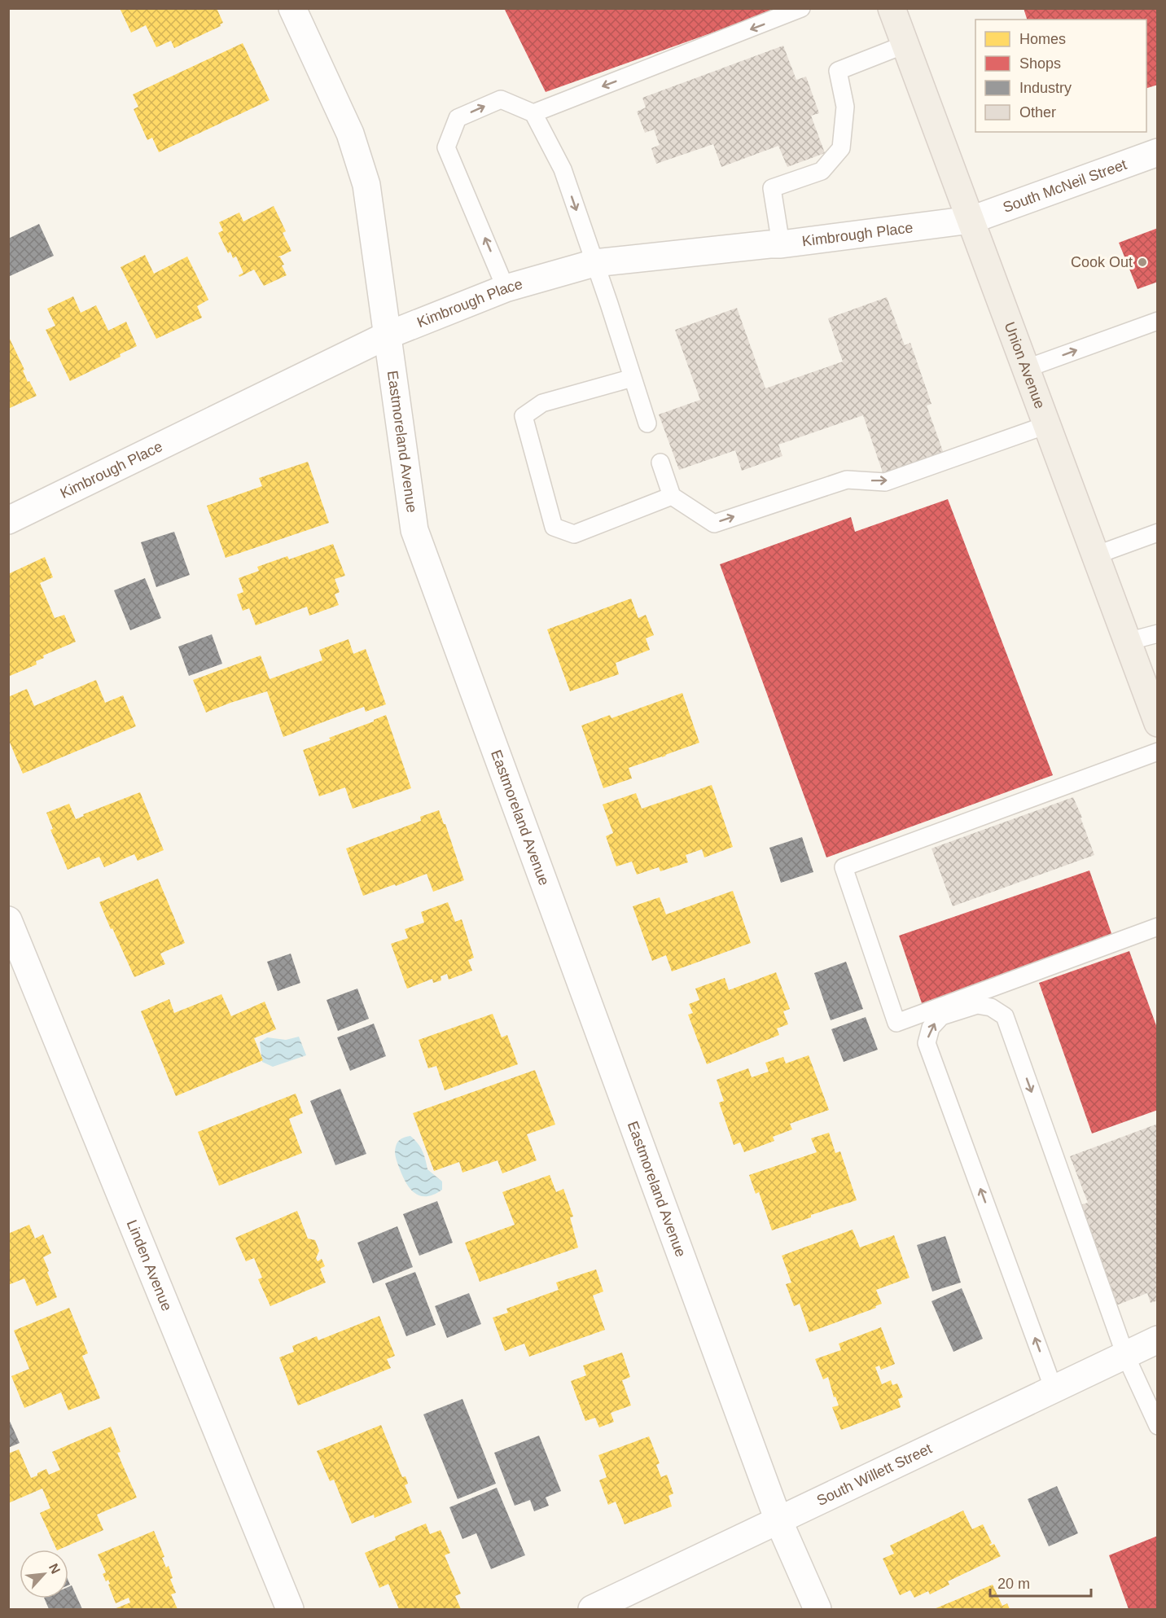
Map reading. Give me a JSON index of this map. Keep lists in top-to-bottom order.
{
  "streets": {
    "main road": ["Union Avenue"],
    "street": [
      "South McNeil Street",
      "Kimbrough Place",
      "Eastmoreland Avenue",
      "Linden Avenue",
      "South Willett Street"
    ]
  },
  "crossings": [
    ["South McNeil Street", "Kimbrough Place"],
    ["South McNeil Street", "Union Avenue"],
    ["Kimbrough Place", "Union Avenue"],
    ["Kimbrough Place", "Eastmoreland Avenue"],
    ["Eastmoreland Avenue", "South Willett Street"]
  ],
  "places": ["Cook Out"],
  "legend": [
    "Homes",
    "Shops",
    "Industry",
    "Other"
  ],
  "scale_bar": "20 m",
  "north": "top right"
}
